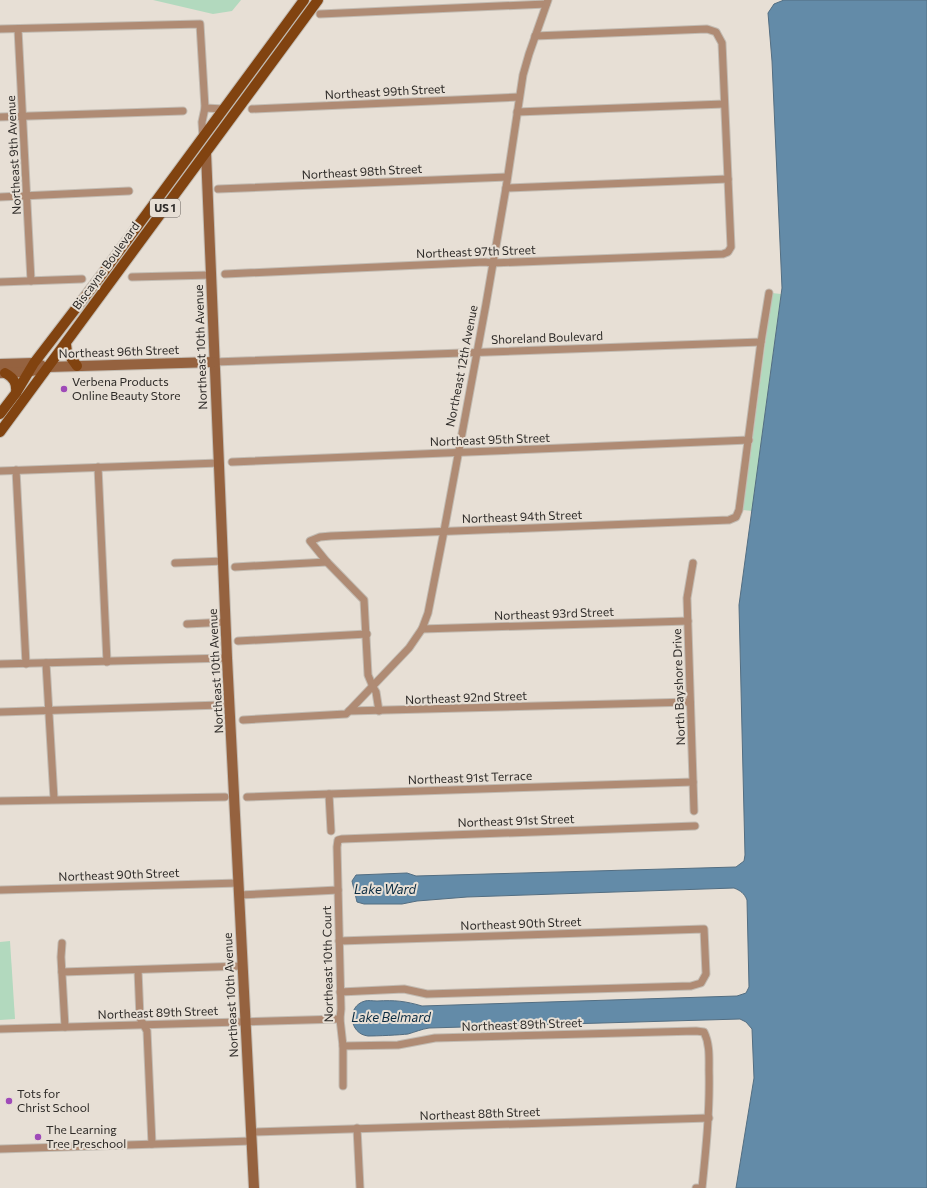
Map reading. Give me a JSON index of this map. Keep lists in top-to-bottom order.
{
  "streets": {
    "main road": ["US 1", "Biscayne Boulevard"],
    "street": [
      "Northeast 99th Street",
      "Northeast 9th Avenue",
      "Northeast 98th Street",
      "Northeast 97th Street",
      "Shoreland Boulevard",
      "Northeast 10th Avenue",
      "Northeast 96th Street",
      "Northeast 12th Avenue",
      "Northeast 95th Street",
      "Northeast 94th Street",
      "Northeast 93rd Street",
      "North Bayshore Drive",
      "Northeast 92nd Street",
      "Northeast 91st Terrace",
      "Northeast 91st Street",
      "Northeast 90th Street",
      "Northeast 10th Court",
      "Northeast 89th Street",
      "Northeast 88th Street"
    ]
  },
  "crossings": [
    ["Northeast 99th Street", "Northeast 12th Avenue"],
    ["Northeast 98th Street", "Northeast 12th Avenue"],
    ["Northeast 97th Street", "Northeast 12th Avenue"],
    ["Biscayne Boulevard", "Northeast 10th Avenue"],
    ["Biscayne Boulevard", "Northeast 96th Street"],
    ["Shoreland Boulevard", "Northeast 10th Avenue"],
    ["Shoreland Boulevard", "Northeast 96th Street"],
    ["Shoreland Boulevard", "Northeast 12th Avenue"],
    ["Northeast 10th Avenue", "Northeast 96th Street"],
    ["Northeast 10th Avenue", "Northeast 90th Street"],
    ["Northeast 10th Avenue", "Northeast 89th Street"],
    ["Northeast 10th Avenue", "Northeast 88th Street"],
    ["Northeast 12th Avenue", "Northeast 95th Street"],
    ["Northeast 12th Avenue", "Northeast 94th Street"],
    ["Northeast 12th Avenue", "Northeast 93rd Street"],
    ["Northeast 12th Avenue", "Northeast 92nd Street"],
    ["Northeast 95th Street", "Northeast 94th Street"],
    ["Northeast 93rd Street", "North Bayshore Drive"],
    ["North Bayshore Drive", "Northeast 92nd Street"],
    ["North Bayshore Drive", "Northeast 91st Terrace"],
    ["Northeast 91st Street", "Northeast 10th Court"],
    ["Northeast 90th Street", "Northeast 10th Court"],
    ["Northeast 10th Court", "Northeast 89th Street"],
    ["Northeast 89th Street", "Northeast 88th Street"]
  ],
  "water": ["Lake Ward", "Lake Belmard"],
  "places": ["Verbena Products Online Beauty Store", "Tots for Christ School", "The Learning Tree Preschool"]
}
